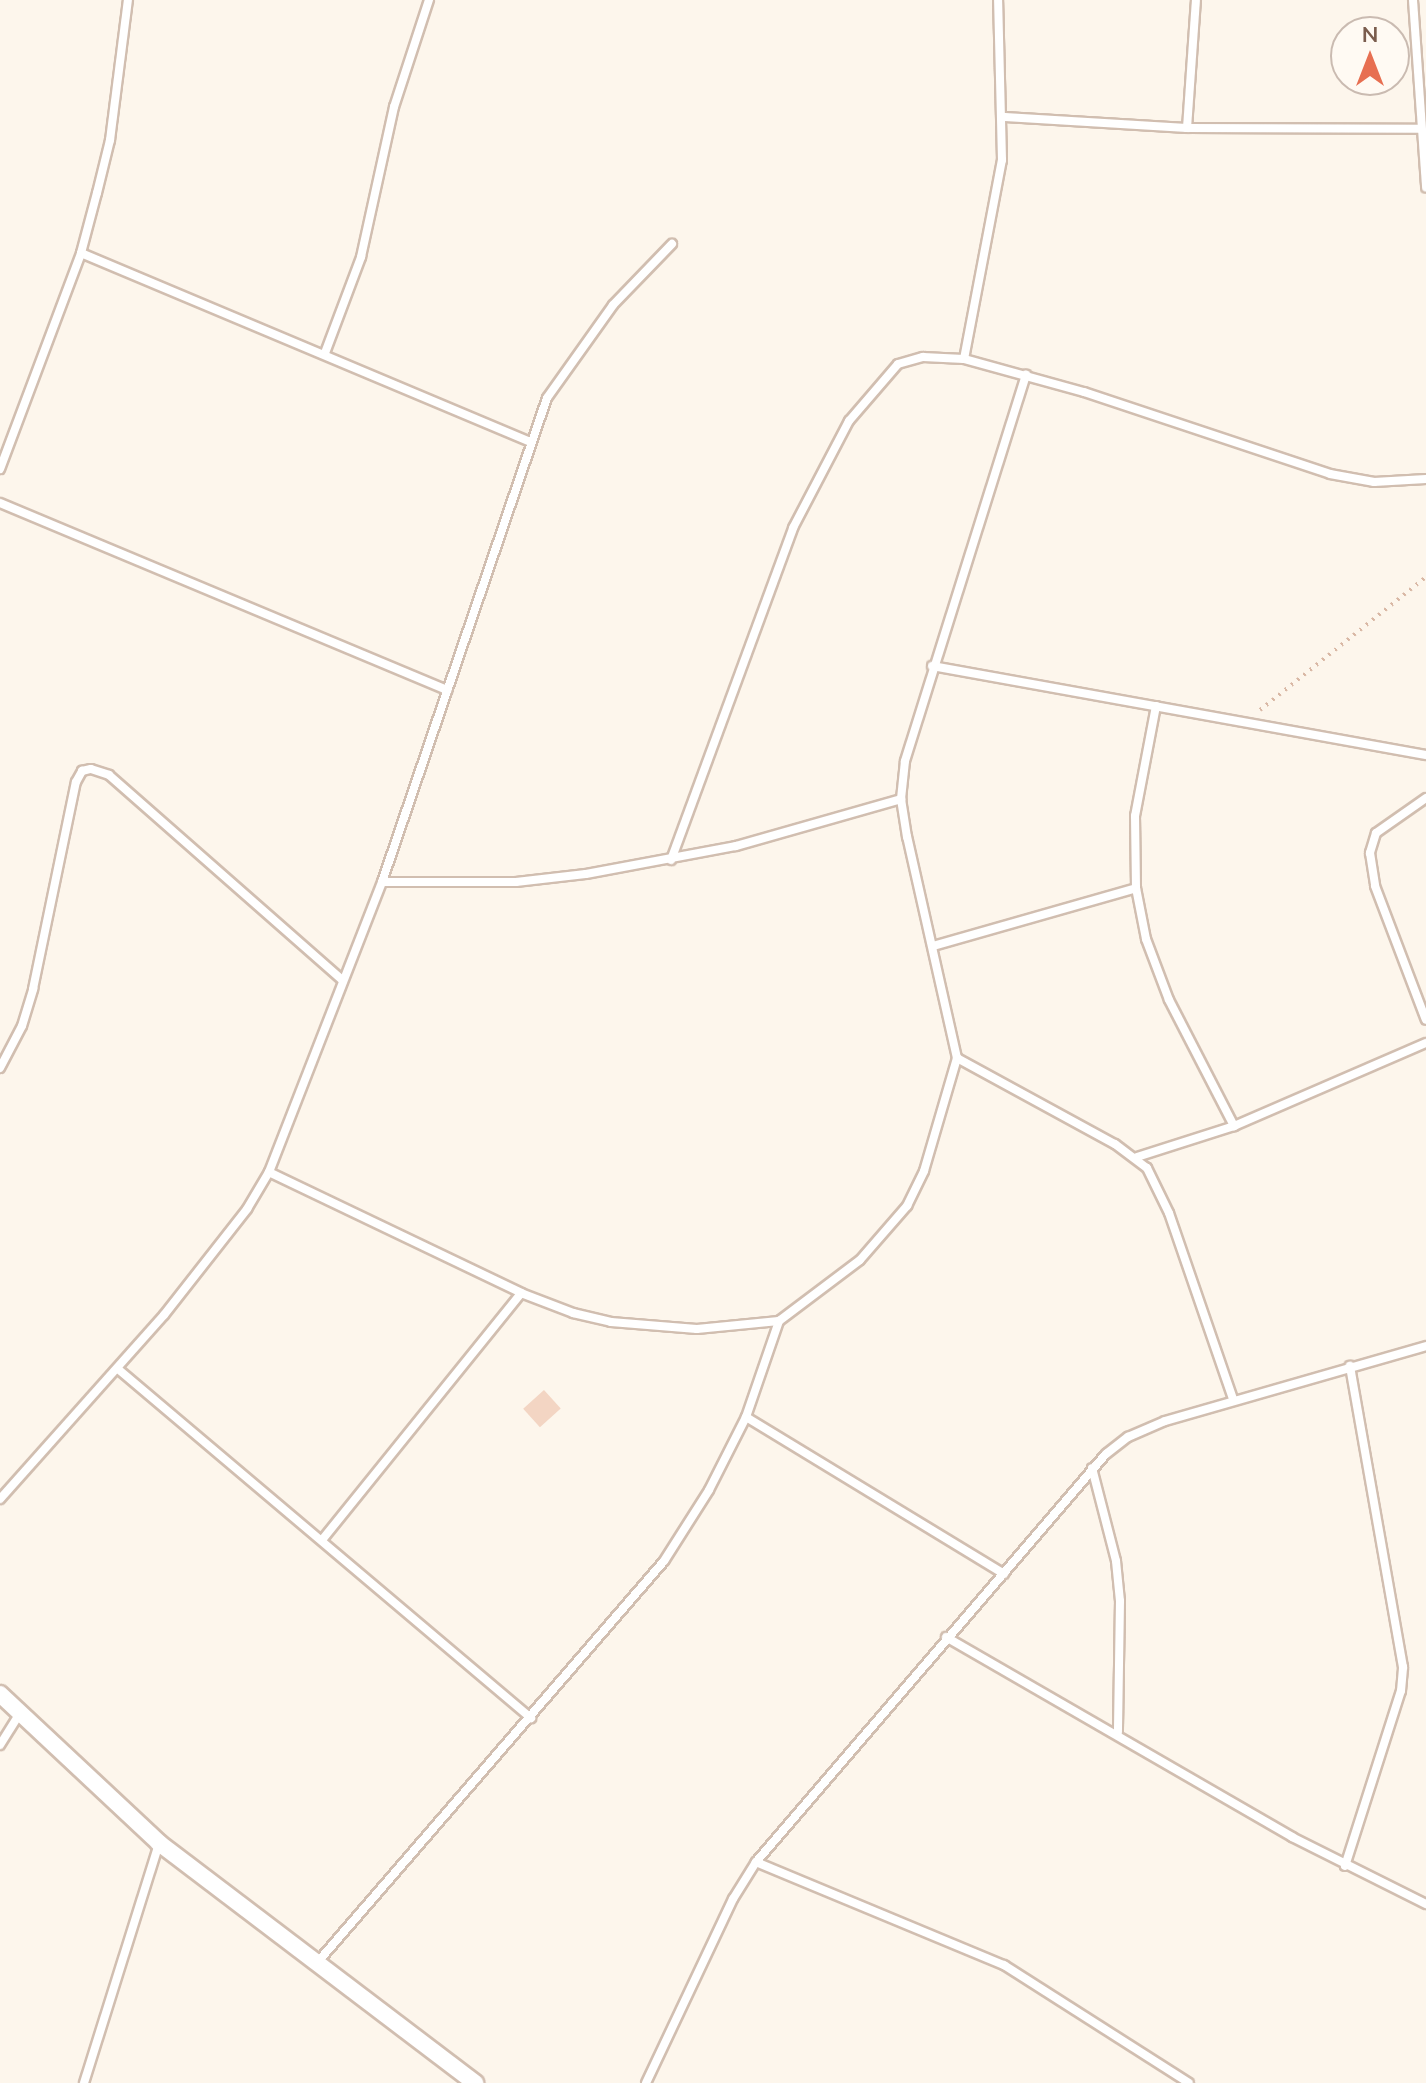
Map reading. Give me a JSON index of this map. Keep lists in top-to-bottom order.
{
  "north": "top"
}
